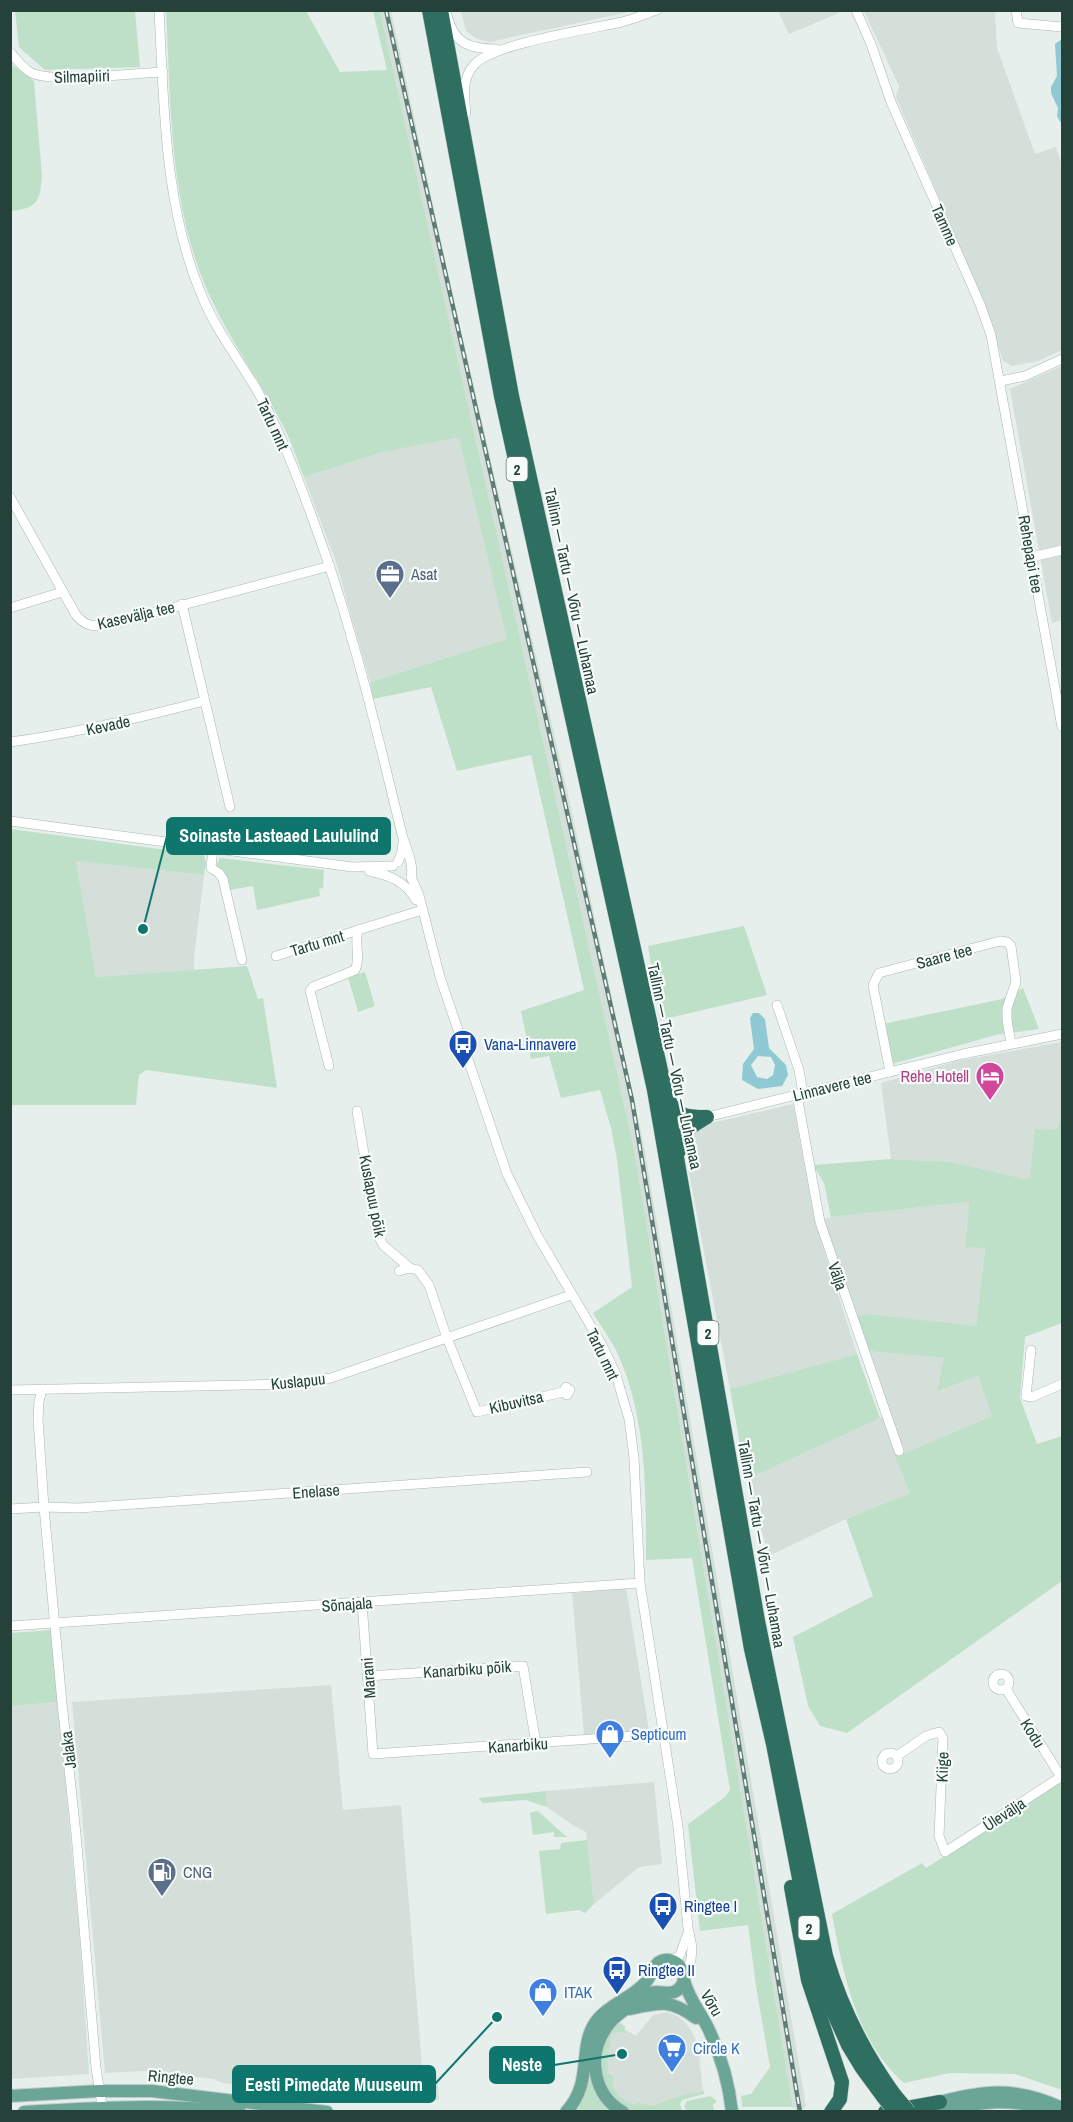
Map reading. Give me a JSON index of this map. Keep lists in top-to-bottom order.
{
  "streets": {
    "highway": ["2", "Tallinn — Tartu — Võru — Luhamaa"],
    "main road": ["Võru", "Ringtee"],
    "street": [
      "Silmapiiri",
      "Tamme",
      "Tartu mnt",
      "Rehepapi tee",
      "Kasevälja tee",
      "Kevade",
      "Saare tee",
      "Linnavere tee",
      "Kuslapuu põik",
      "Välja",
      "Kuslapuu",
      "Kibuvitsa",
      "Enelase",
      "Sõnajala",
      "Kanarbiku põik",
      "Marani",
      "Kodu",
      "Kanarbiku",
      "Jalaka",
      "Kiige",
      "Ülevälja"
    ]
  },
  "crossings": [
    ["Silmapiiri", "Tartu mnt"],
    ["Tamme", "Rehepapi tee"],
    ["Tartu mnt", "Kasevälja tee"],
    ["Tartu mnt", "Kuslapuu"],
    ["Tartu mnt", "Sõnajala"],
    ["Tartu mnt", "Kanarbiku"],
    ["Saare tee", "Linnavere tee"],
    ["Linnavere tee", "Välja"],
    ["Kuslapuu põik", "Kuslapuu"],
    ["Kuslapuu põik", "Kibuvitsa"],
    ["Kuslapuu", "Kibuvitsa"],
    ["Kuslapuu", "Jalaka"],
    ["Enelase", "Jalaka"],
    ["Sõnajala", "Marani"],
    ["Sõnajala", "Jalaka"],
    ["Kanarbiku põik", "Marani"],
    ["Kanarbiku põik", "Kanarbiku"],
    ["Marani", "Kanarbiku"],
    ["Kodu", "Ülevälja"],
    ["Jalaka", "Ringtee"],
    ["Kiige", "Ülevälja"]
  ],
  "places": {
    "office": ["Asat"],
    "other": ["Soinaste Lasteaed Laululind", "Eesti Pimedate Muuseum", "Neste"],
    "bus stop": ["Vana-Linnavere", "Ringtee I", "Ringtee II"],
    "hotel": ["Rehe Hotell"],
    "shop": ["Septicum", "ITAK"],
    "fuel station": ["CNG"],
    "supermarket": ["Circle K"]
  }
}
